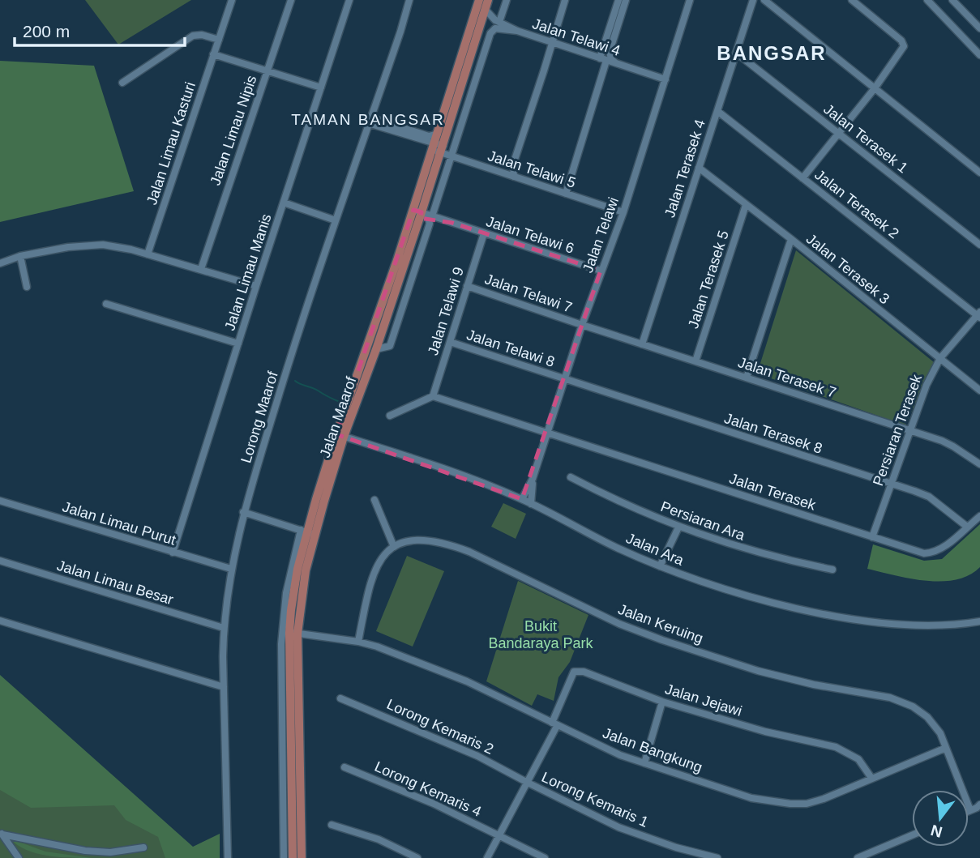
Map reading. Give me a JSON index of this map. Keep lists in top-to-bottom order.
{
  "streets": {
    "main road": ["Jalan Maarof"],
    "street": [
      "Jalan Telawi 4",
      "Jalan Limau Nipis",
      "Jalan Terasek 1",
      "Jalan Limau Kasturi",
      "Jalan Terasek 4",
      "Jalan Telawi 5",
      "Jalan Terasek 2",
      "Jalan Telawi 6",
      "Jalan Telawi",
      "Jalan Terasek 3",
      "Jalan Limau Manis",
      "Jalan Terasek 5",
      "Jalan Telawi 7",
      "Jalan Telawi 9",
      "Jalan Telawi 8",
      "Jalan Terasek 7",
      "Lorong Maarof",
      "Persiaran Terasek",
      "Jalan Terasek 8",
      "Jalan Terasek",
      "Persiaran Ara",
      "Jalan Limau Purut",
      "Jalan Ara",
      "Jalan Limau Besar",
      "Jalan Keruing",
      "Jalan Jejawi",
      "Lorong Kemaris 2",
      "Jalan Bangkung",
      "Lorong Kemaris 4",
      "Lorong Kemaris 1"
    ]
  },
  "crossings": [
    ["Jalan Telawi 4", "Jalan Telawi"],
    ["Jalan Telawi 4", "Jalan Maarof"],
    ["Jalan Terasek 1", "Jalan Terasek 4"],
    ["Jalan Terasek 4", "Jalan Terasek 2"],
    ["Jalan Terasek 4", "Jalan Terasek 3"],
    ["Jalan Terasek 4", "Jalan Terasek 7"],
    ["Jalan Telawi 5", "Jalan Telawi"],
    ["Jalan Telawi 5", "Jalan Maarof"],
    ["Jalan Terasek 2", "Persiaran Terasek"],
    ["Jalan Telawi 6", "Jalan Telawi"],
    ["Jalan Telawi 6", "Jalan Telawi 9"],
    ["Jalan Telawi", "Jalan Telawi 7"],
    ["Jalan Telawi", "Jalan Telawi 8"],
    ["Jalan Telawi", "Jalan Terasek 7"],
    ["Jalan Telawi", "Jalan Terasek 8"],
    ["Jalan Telawi", "Jalan Terasek"],
    ["Jalan Telawi", "Jalan Ara"],
    ["Jalan Terasek 3", "Jalan Terasek 5"],
    ["Jalan Terasek 3", "Persiaran Terasek"],
    ["Jalan Limau Manis", "Jalan Limau Purut"],
    ["Jalan Terasek 5", "Jalan Terasek 7"],
    ["Jalan Telawi 7", "Jalan Telawi 9"],
    ["Jalan Telawi 7", "Jalan Terasek 7"],
    ["Jalan Telawi 9", "Jalan Telawi 8"],
    ["Jalan Telawi 8", "Jalan Terasek 8"],
    ["Jalan Terasek 7", "Persiaran Terasek"],
    ["Lorong Maarof", "Jalan Limau Purut"],
    ["Lorong Maarof", "Jalan Limau Besar"],
    ["Jalan Maarof", "Jalan Ara"],
    ["Jalan Maarof", "Jalan Bangkung"],
    ["Persiaran Terasek", "Jalan Terasek 8"],
    ["Persiaran Terasek", "Jalan Terasek"],
    ["Jalan Terasek 8", "Jalan Terasek"],
    ["Persiaran Ara", "Jalan Ara"],
    ["Jalan Keruing", "Jalan Bangkung"],
    ["Jalan Jejawi", "Jalan Bangkung"],
    ["Lorong Kemaris 2", "Lorong Kemaris 1"]
  ],
  "districts": ["BANGSAR", "TAMAN BANGSAR"],
  "parks": ["Bukit Bandaraya Park"],
  "scale_bar": "200 m",
  "north": "bottom"
}
